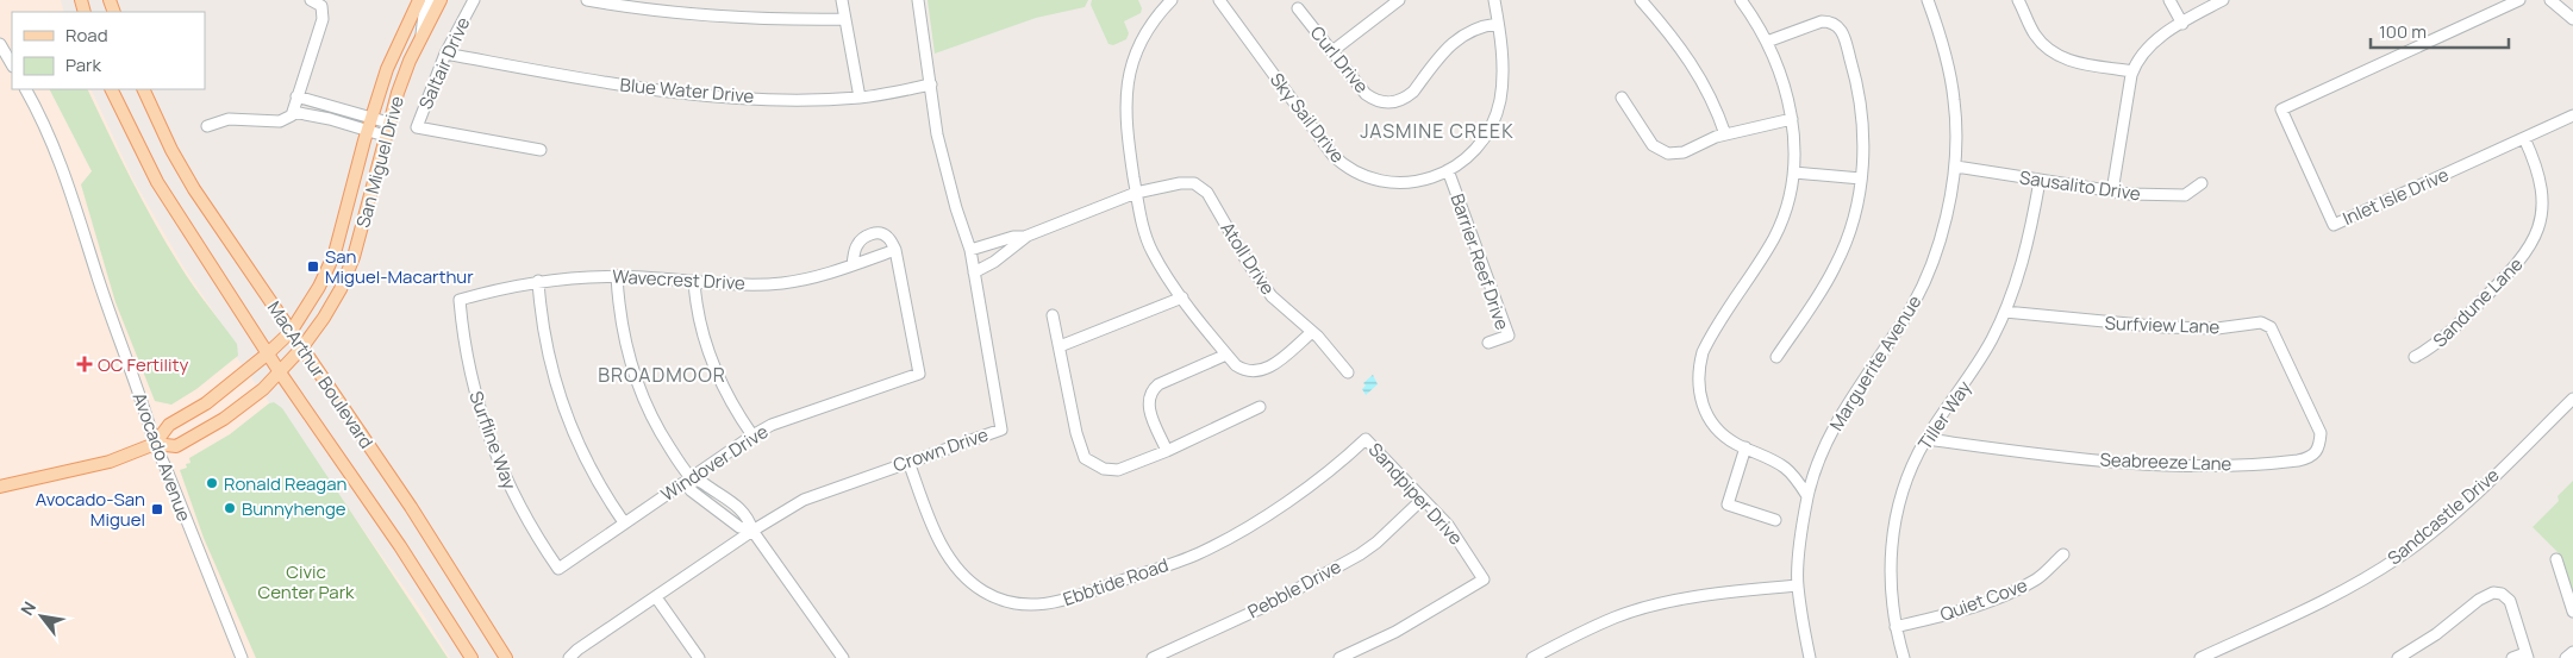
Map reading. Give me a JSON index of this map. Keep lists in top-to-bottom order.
{
  "streets": {
    "main road": ["San Miguel Drive", "MacArthur Boulevard"],
    "street": [
      "Curl Drive",
      "Saltair Drive",
      "Blue Water Drive",
      "Sky Sail Drive",
      "Sausalito Drive",
      "Inlet Isle Drive",
      "Atoll Drive",
      "Barrier Reef Drive",
      "Wavecrest Drive",
      "Sandune Lane",
      "Surfview Lane",
      "Marguerite Avenue",
      "Tiller Way",
      "Surfline Way",
      "Crown Drive",
      "Avocado Avenue",
      "Seabreeze Lane",
      "Windover Drive",
      "Sandpiper Drive",
      "Sandcastle Drive",
      "Ebbtide Road",
      "Pebble Drive",
      "Quiet Cove"
    ]
  },
  "crossings": [
    ["Curl Drive", "Sky Sail Drive"],
    ["Saltair Drive", "Blue Water Drive"],
    ["Blue Water Drive", "Crown Drive"],
    ["Sky Sail Drive", "Barrier Reef Drive"],
    ["San Miguel Drive", "MacArthur Boulevard"],
    ["San Miguel Drive", "Avocado Avenue"],
    ["Sausalito Drive", "Marguerite Avenue"],
    ["Sausalito Drive", "Tiller Way"],
    ["Inlet Isle Drive", "Sandune Lane"],
    ["Wavecrest Drive", "Surfline Way"],
    ["Wavecrest Drive", "Windover Drive"],
    ["Surfview Lane", "Tiller Way"],
    ["Surfview Lane", "Seabreeze Lane"],
    ["Tiller Way", "Seabreeze Lane"],
    ["Tiller Way", "Quiet Cove"],
    ["Surfline Way", "Windover Drive"],
    ["Crown Drive", "Ebbtide Road"],
    ["Sandpiper Drive", "Ebbtide Road"],
    ["Sandpiper Drive", "Pebble Drive"]
  ],
  "districts": ["JASMINE CREEK", "BROADMOOR"],
  "parks": ["Civic Center Park"],
  "places": {
    "transit": ["San Miguel-Macarthur", "Avocado-San Miguel"],
    "health": ["OC Fertility"],
    "other": ["Ronald Reagan", "Bunnyhenge"]
  },
  "legend": ["Road", "Park"],
  "scale_bar": "100 m",
  "north": "top left"
}
